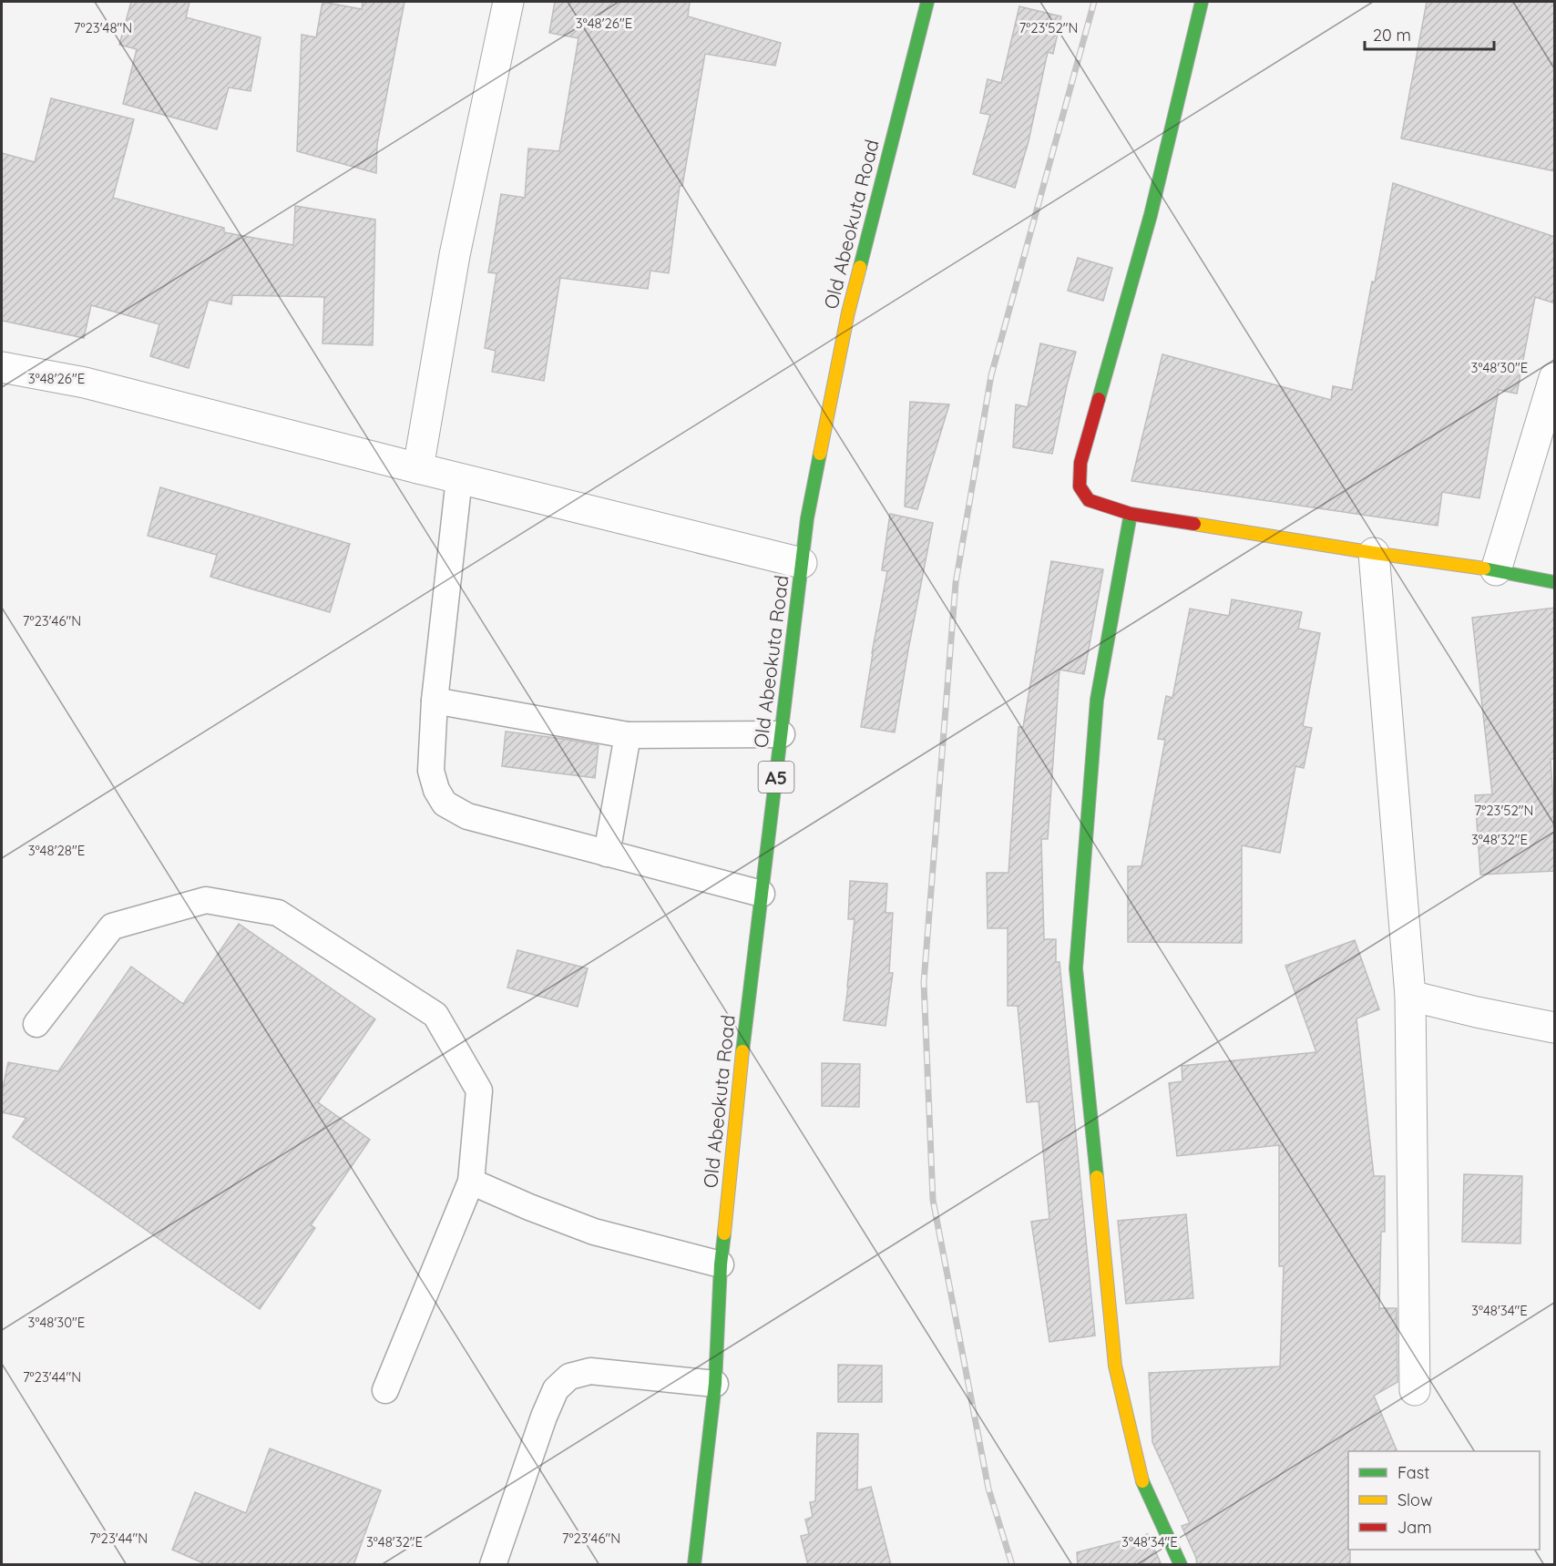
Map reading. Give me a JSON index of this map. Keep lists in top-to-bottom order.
{
  "streets": {
    "main road": ["Old Abeokuta Road", "A5"]
  },
  "legend": ["Fast", "Slow", "Jam"],
  "scale_bar": "20 m",
  "coordinates": [
    "3°48'26\"E",
    "7°23'52\"N",
    "7°23'48\"N",
    "3°48'30\"E",
    "7°23'46\"N",
    "3°48'32\"E",
    "3°48'28\"E",
    "3°48'34\"E",
    "7°23'44\"N"
  ]
}
